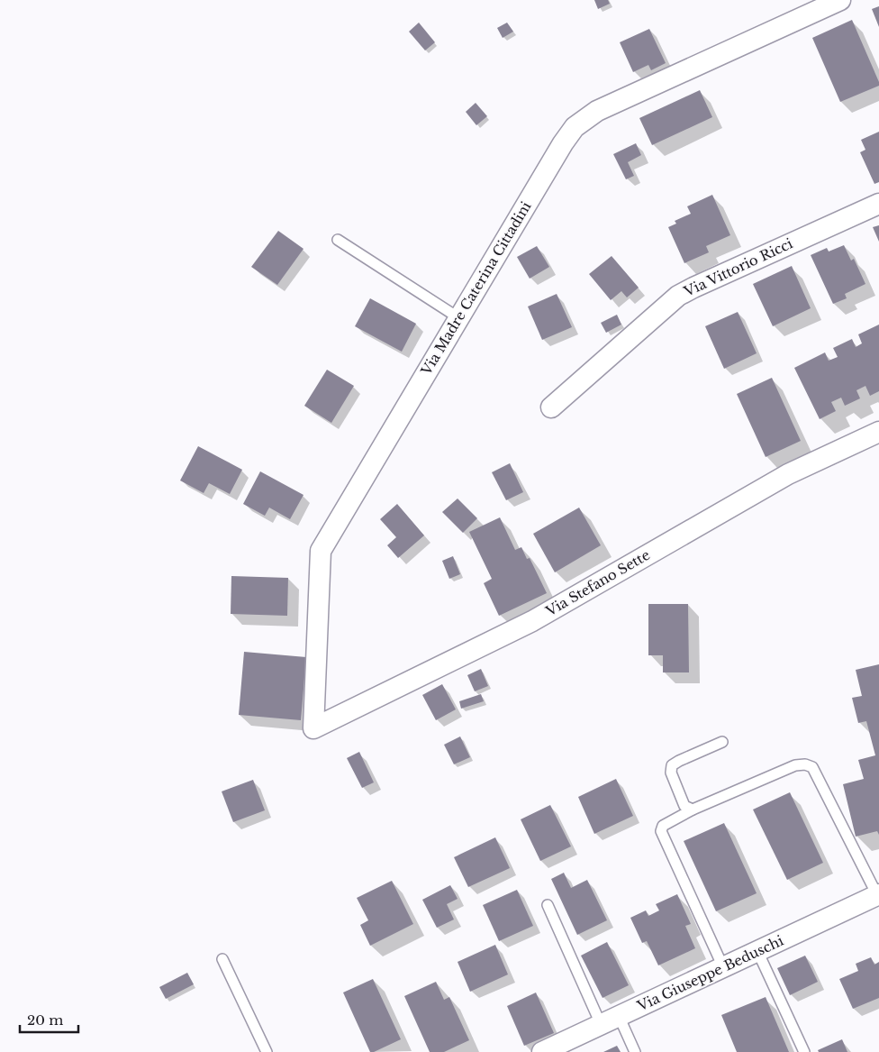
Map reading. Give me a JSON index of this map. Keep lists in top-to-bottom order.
{
  "streets": {
    "street": [
      "Via Vittorio Ricci",
      "Via Madre Caterina Cittadini",
      "Via Stefano Sette",
      "Via Giuseppe Beduschi"
    ]
  },
  "crossings": [
    ["Via Madre Caterina Cittadini", "Via Stefano Sette"]
  ],
  "scale_bar": "20 m"
}
